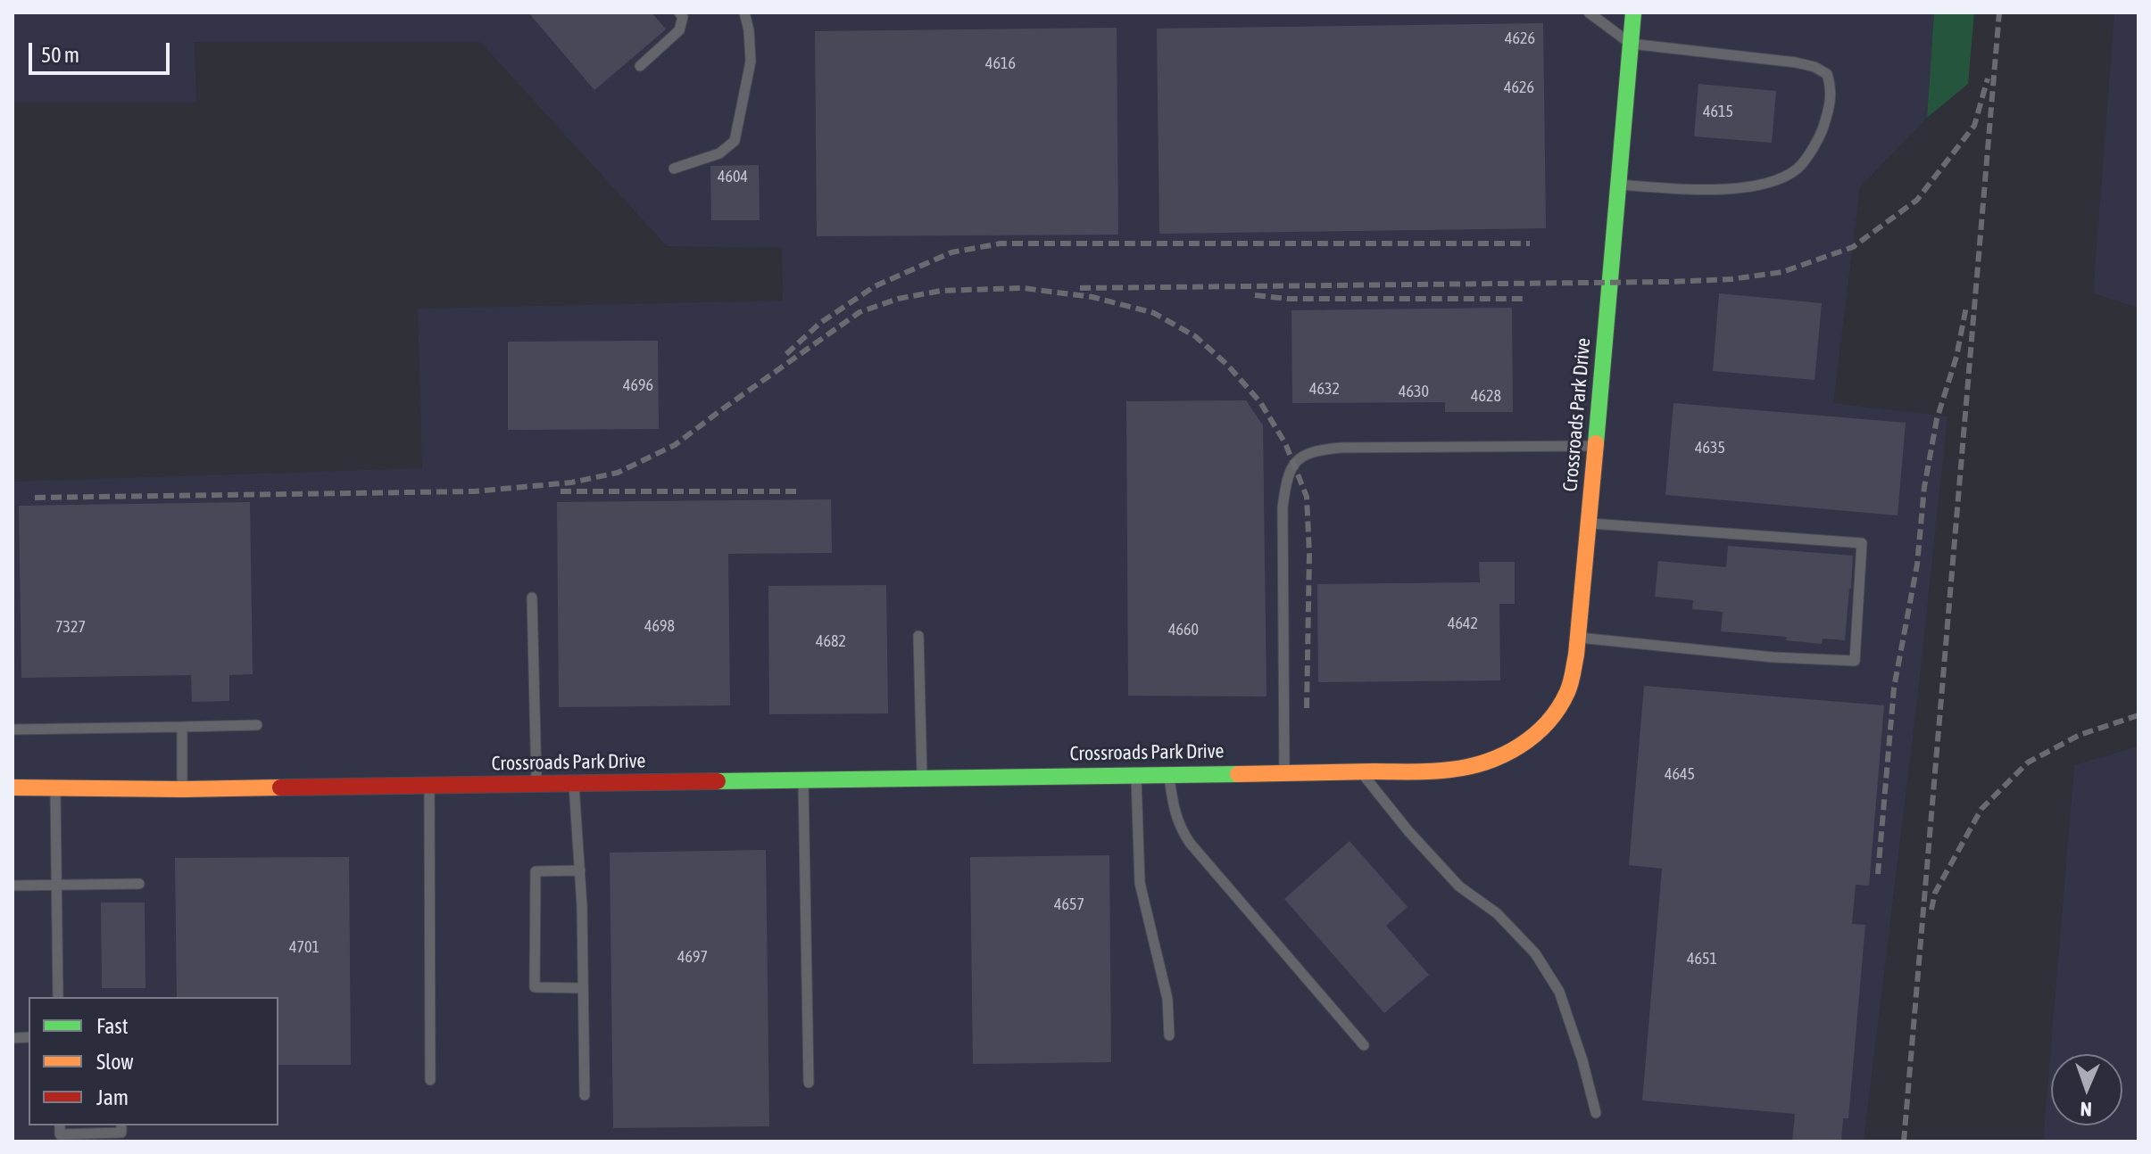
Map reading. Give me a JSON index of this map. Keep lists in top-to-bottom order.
{
  "streets": {
    "street": ["Crossroads Park Drive"]
  },
  "house_numbers": [
    "4626",
    "4616",
    "4626",
    "4615",
    "4604",
    "4696",
    "4632",
    "4630",
    "4628",
    "4635",
    "4642",
    "4698",
    "7327",
    "4660",
    "4682",
    "4645",
    "4657",
    "4701",
    "4697",
    "4651"
  ],
  "legend": ["Fast", "Slow", "Jam"],
  "scale_bar": "50 m",
  "north": "bottom"
}
